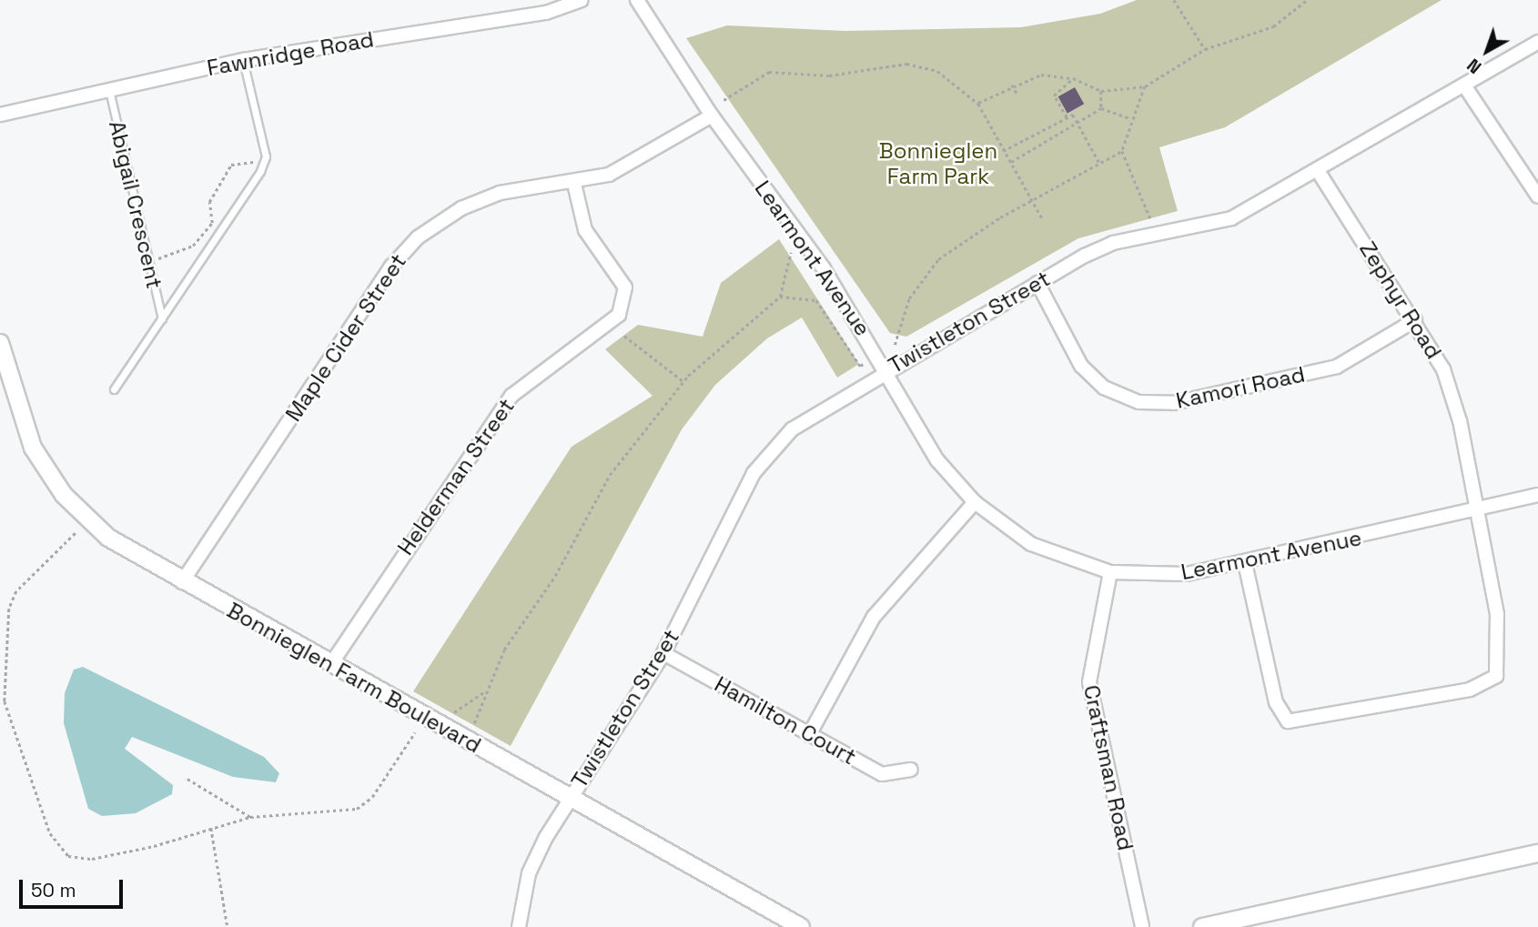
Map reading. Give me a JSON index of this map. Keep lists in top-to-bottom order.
{
  "streets": {
    "street": [
      "Fawnridge Road",
      "Learmont Avenue",
      "Zephyr Road",
      "Twistleton Street",
      "Maple Cider Street",
      "Kamori Road",
      "Helderman Street",
      "Bonnieglen Farm Boulevard",
      "Hamilton Court",
      "Craftsman Road"
    ],
    "lane": ["Abigail Crescent"]
  },
  "crossings": [
    ["Fawnridge Road", "Abigail Crescent"],
    ["Learmont Avenue", "Zephyr Road"],
    ["Learmont Avenue", "Twistleton Street"],
    ["Learmont Avenue", "Maple Cider Street"],
    ["Learmont Avenue", "Craftsman Road"],
    ["Zephyr Road", "Twistleton Street"],
    ["Zephyr Road", "Kamori Road"],
    ["Twistleton Street", "Kamori Road"],
    ["Twistleton Street", "Bonnieglen Farm Boulevard"],
    ["Twistleton Street", "Hamilton Court"],
    ["Maple Cider Street", "Helderman Street"],
    ["Maple Cider Street", "Bonnieglen Farm Boulevard"],
    ["Helderman Street", "Bonnieglen Farm Boulevard"]
  ],
  "parks": ["Bonnieglen Farm Park"],
  "scale_bar": "50 m",
  "north": "bottom left"
}
